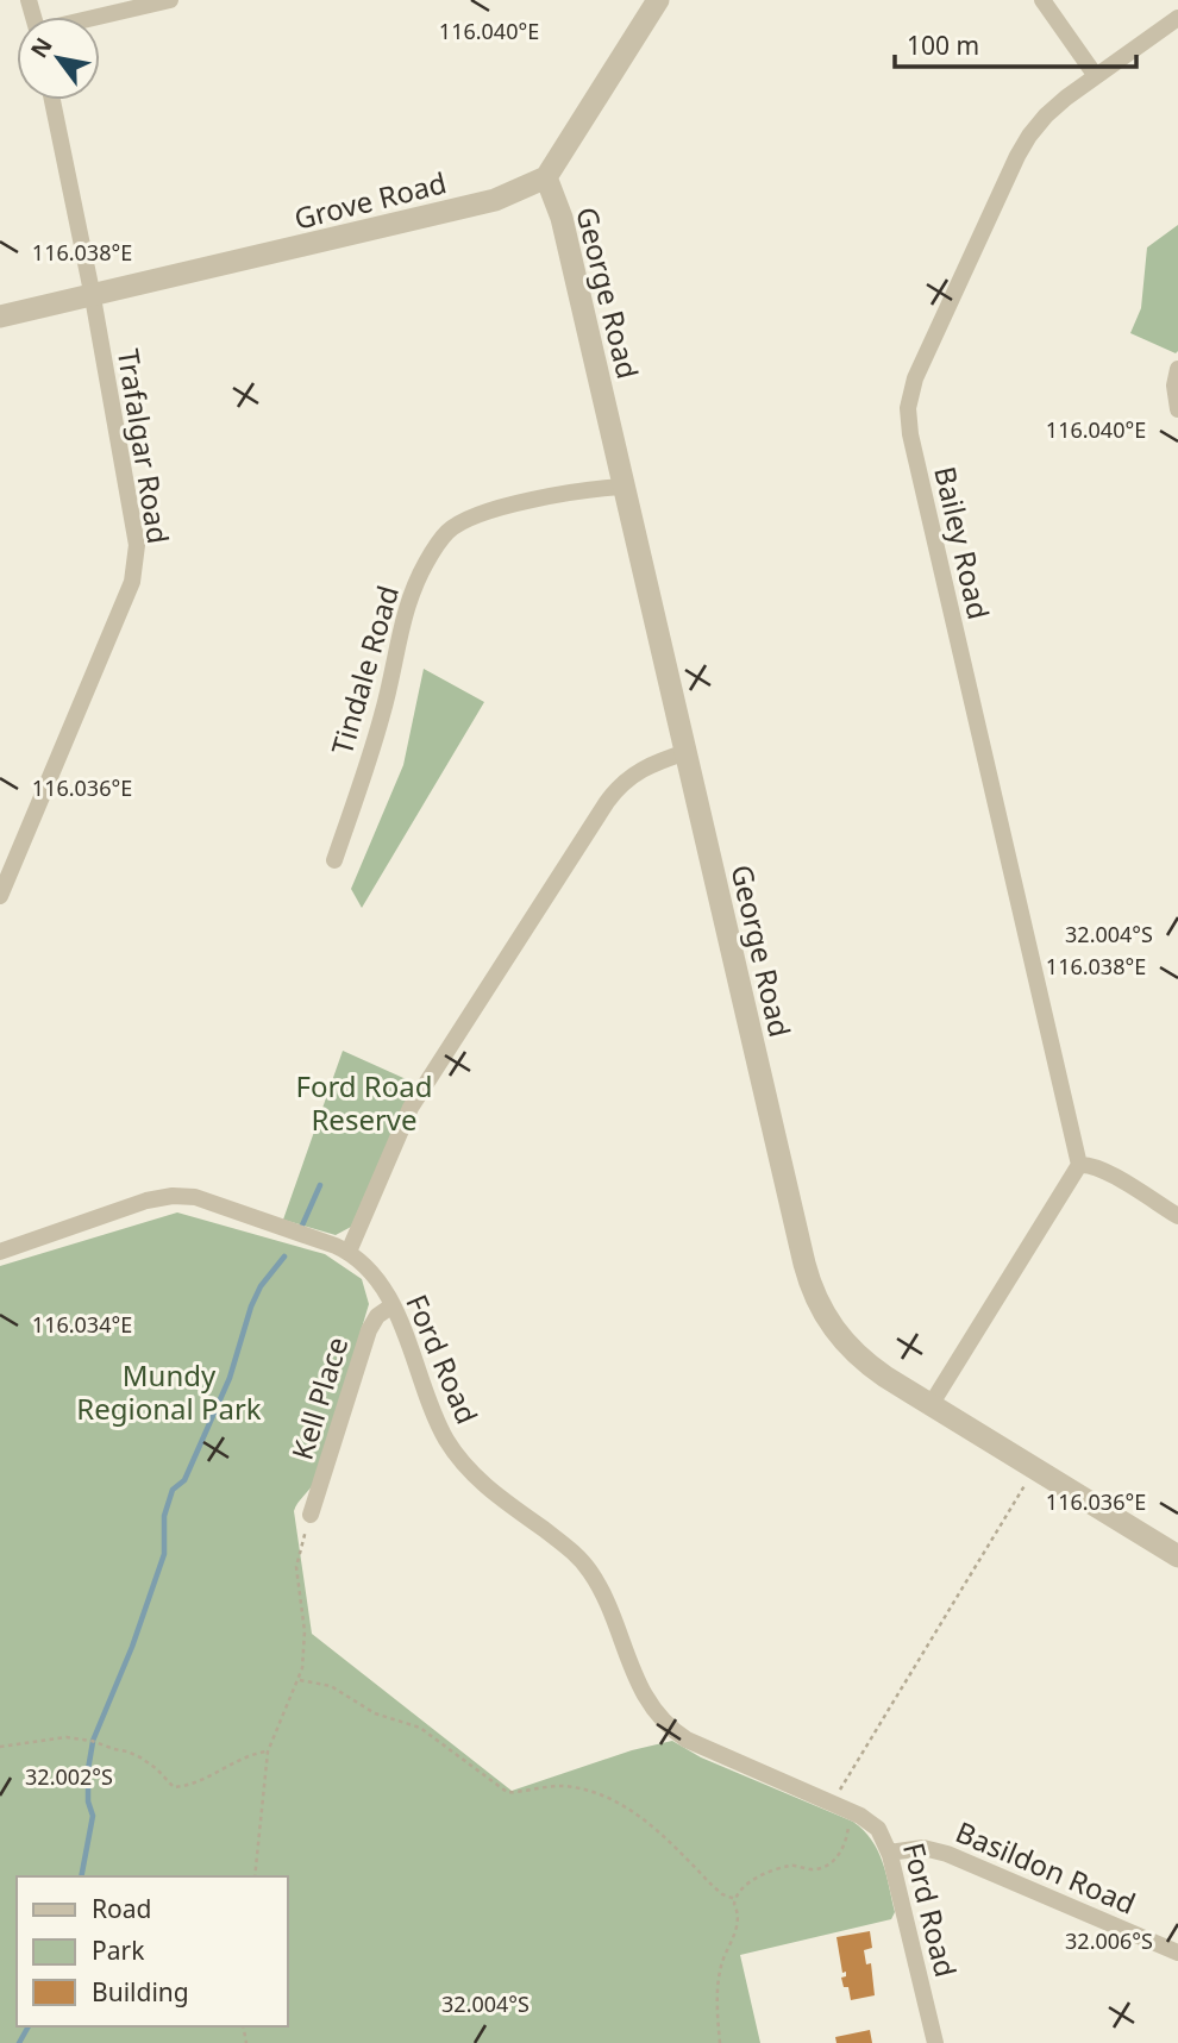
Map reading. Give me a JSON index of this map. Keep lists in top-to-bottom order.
{
  "streets": {
    "street": [
      "Grove Road",
      "George Road",
      "Trafalgar Road",
      "Bailey Road",
      "Tindale Road",
      "Ford Road",
      "Kell Place",
      "Basildon Road"
    ]
  },
  "crossings": [
    ["Grove Road", "George Road"],
    ["Grove Road", "Trafalgar Road"],
    ["George Road", "Tindale Road"],
    ["Ford Road", "Kell Place"],
    ["Ford Road", "Basildon Road"]
  ],
  "parks": ["Ford Road Reserve", "Mundy Regional Park"],
  "legend": ["Road", "Park", "Building"],
  "scale_bar": "100 m",
  "north": "top left",
  "coordinates": [
    "116.040°E",
    "116.038°E",
    "116.036°E",
    "32.004°S",
    "116.034°E",
    "32.002°S",
    "32.006°S"
  ]
}
